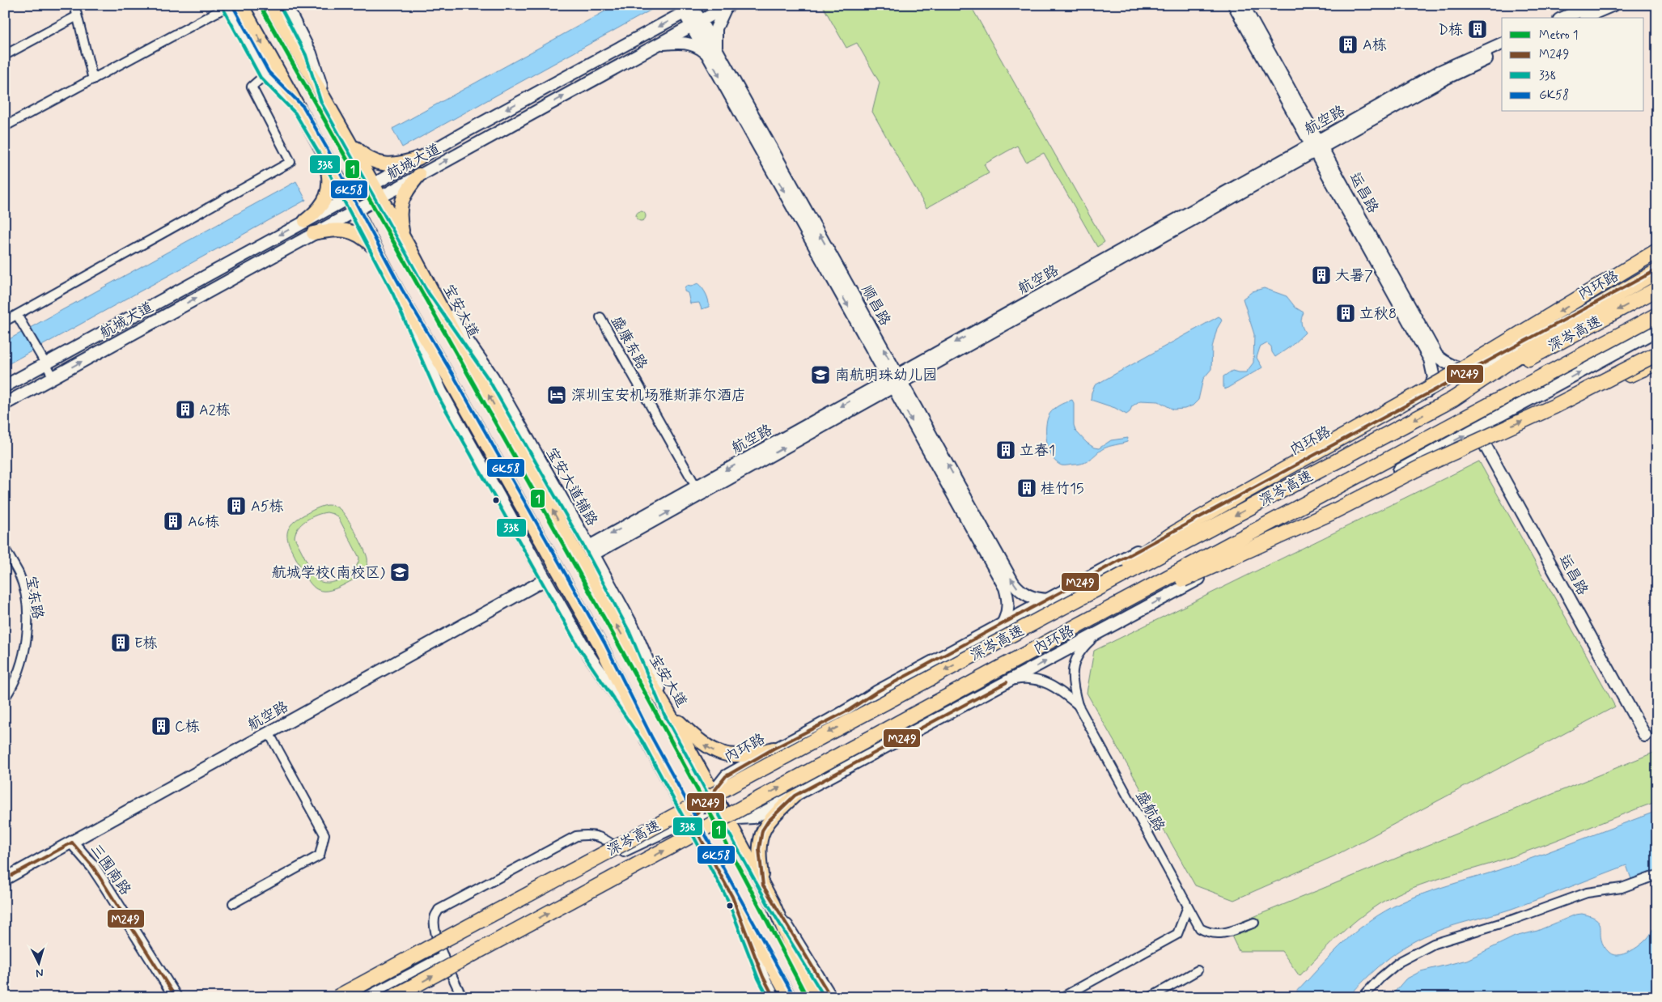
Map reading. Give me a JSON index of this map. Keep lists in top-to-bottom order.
{
  "streets": {
    "highway": ["深岑高速"],
    "main road": [
      "航空路",
      "航城大道",
      "运昌路",
      "内环路",
      "顺昌路",
      "宝安大道",
      "宝安大道辅路",
      "三围南路"
    ],
    "street": ["盛康东路", "宝东路", "盛航路"]
  },
  "crossings": [
    ["航空路", "运昌路"],
    ["航空路", "顺昌路"],
    ["航空路", "盛康东路"],
    ["航空路", "宝安大道辅路"],
    ["航空路", "三围南路"],
    ["航城大道", "顺昌路"],
    ["航城大道", "宝安大道"],
    ["运昌路", "内环路"],
    ["内环路", "顺昌路"],
    ["内环路", "宝安大道"],
    ["宝安大道", "宝安大道辅路"]
  ],
  "places": {
    "building": [
      "D栋",
      "A栋",
      "大暑7",
      "立秋8",
      "A2栋",
      "立春1",
      "桂竹15",
      "A5栋",
      "A6栋",
      "E栋",
      "C栋"
    ],
    "school or university": ["南航明珠幼儿园", "航城学校(南校区)"],
    "hotel": ["深圳宝安机场雅斯菲尔酒店"]
  },
  "lines": [
    "metro line 1",
    "transit line GK58",
    "transit line 338",
    "transit line M249"
  ],
  "legend": [
    "Metro 1",
    "M249",
    "338",
    "GK58"
  ],
  "north": "bottom"
}
